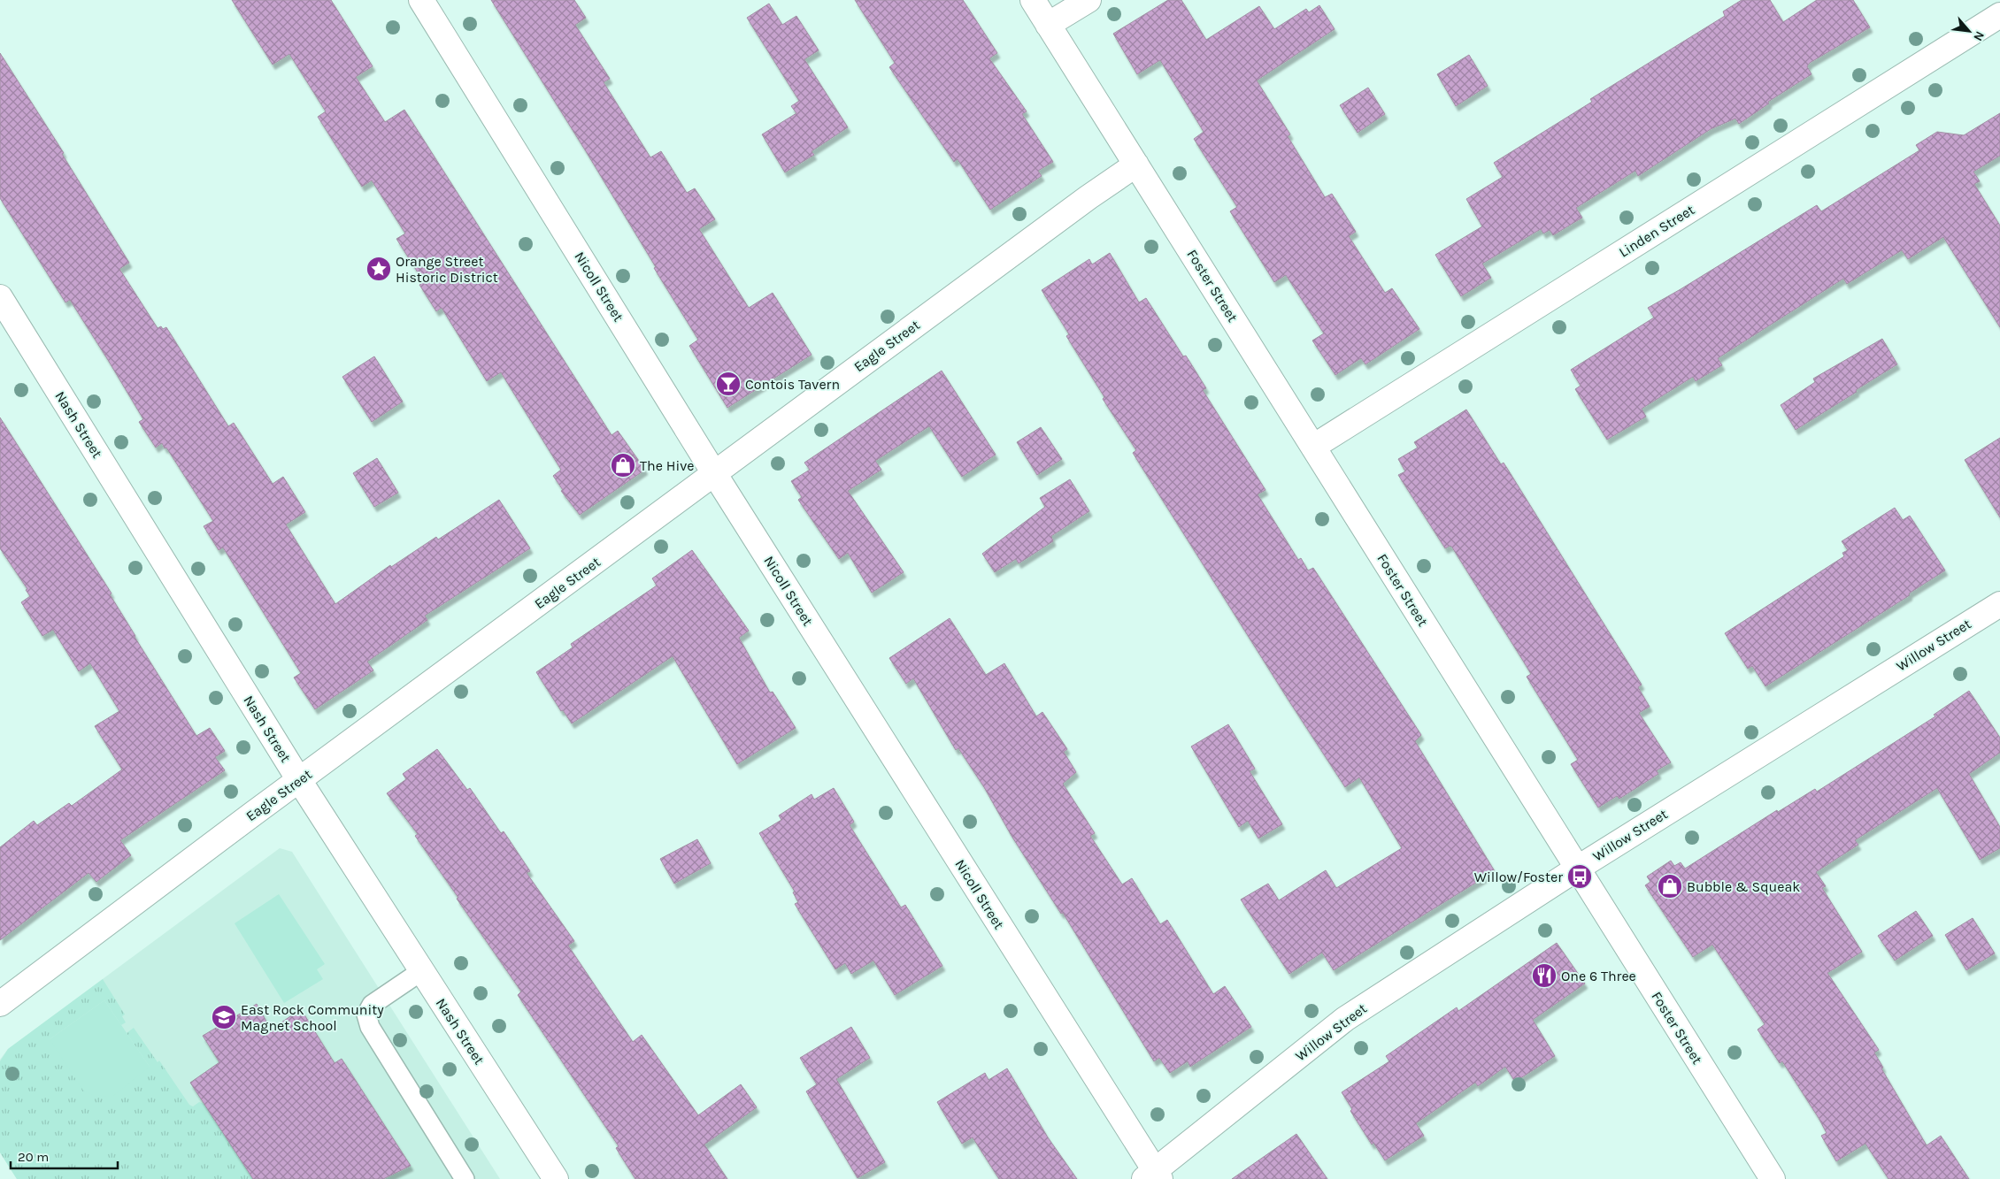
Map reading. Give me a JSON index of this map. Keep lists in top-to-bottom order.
{
  "streets": {
    "street": [
      "Linden Street",
      "Foster Street",
      "Nicoll Street",
      "Eagle Street",
      "Nash Street",
      "Willow Street"
    ]
  },
  "crossings": [
    ["Linden Street", "Foster Street"],
    ["Foster Street", "Eagle Street"],
    ["Foster Street", "Willow Street"],
    ["Nicoll Street", "Eagle Street"],
    ["Nicoll Street", "Willow Street"],
    ["Eagle Street", "Nash Street"]
  ],
  "places": {
    "place": ["Orange Street Historic District"],
    "bar": ["Contois Tavern"],
    "shop": ["The Hive", "Bubble & Squeak"],
    "bus stop": ["Willow/Foster"],
    "restaurant": ["One 6 Three"],
    "school or university": ["East Rock Community Magnet School"]
  },
  "scale_bar": "20 m",
  "north": "bottom right"
}
